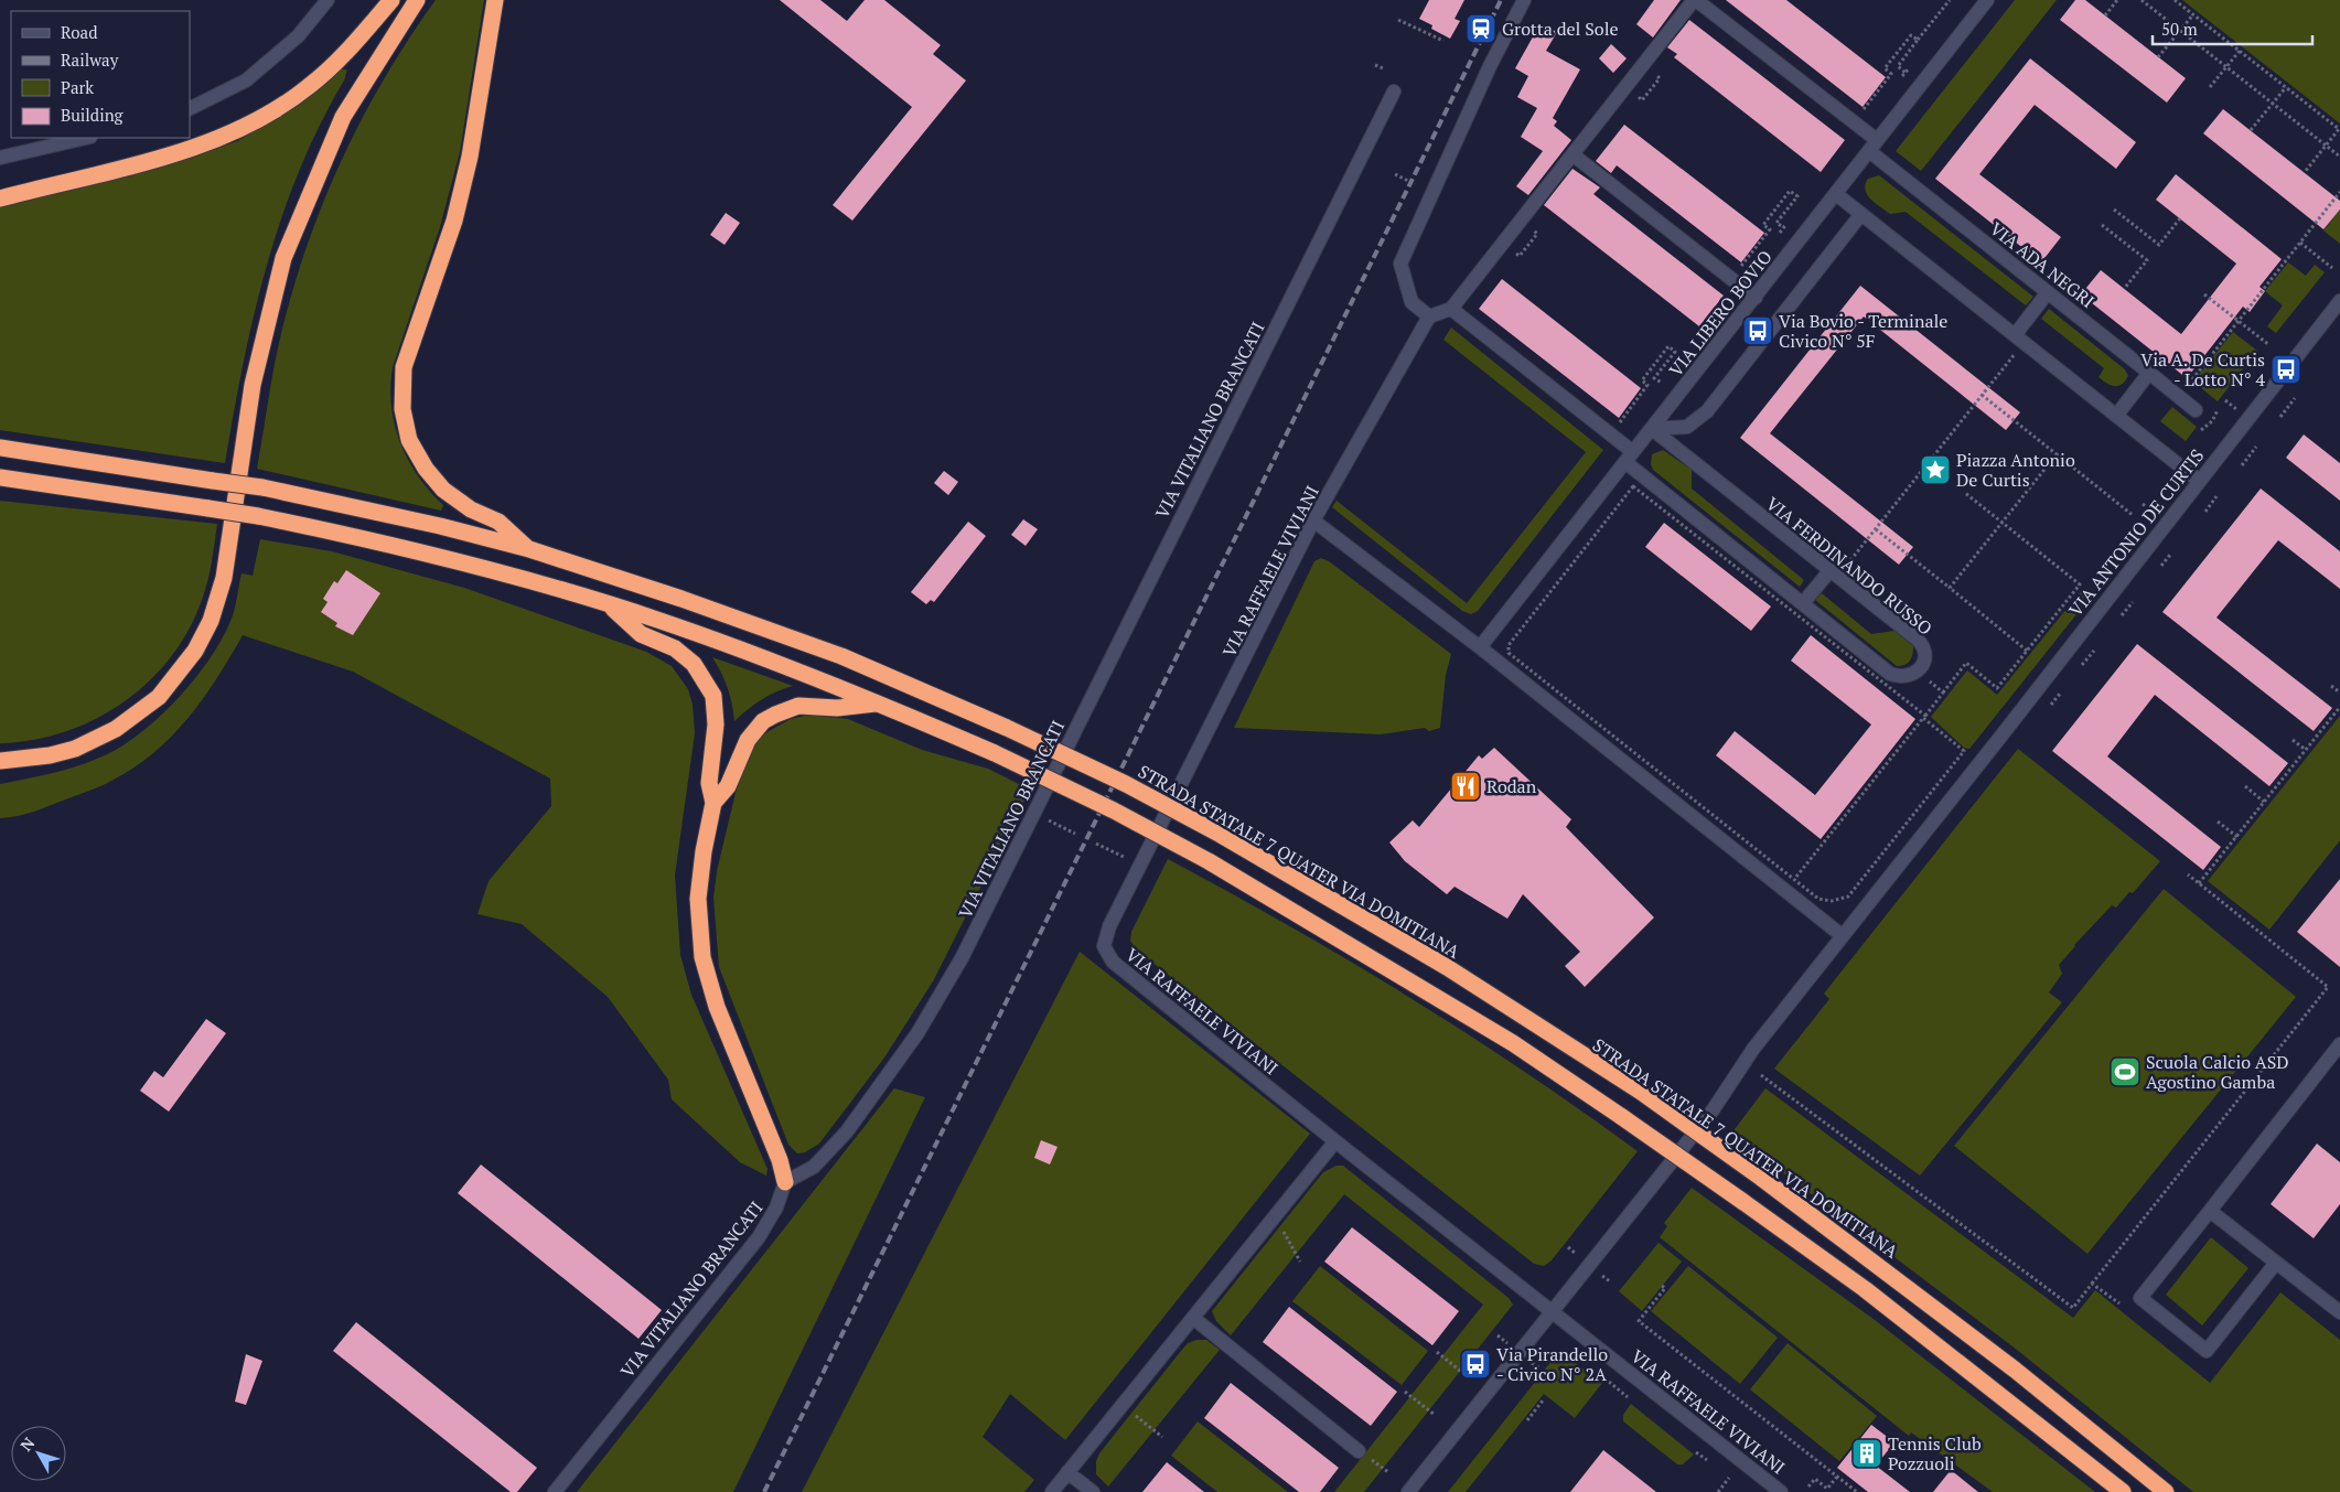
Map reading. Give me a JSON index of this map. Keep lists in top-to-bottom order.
{
  "streets": {
    "highway": ["STRADA STATALE 7 QUATER VIA DOMITIANA"],
    "street": [
      "VIA ADA NEGRI",
      "VIA LIBERO BOVIO",
      "VIA VITALIANO BRANCATI",
      "VIA ANTONIO DE CURTIS",
      "VIA FERDINANDO RUSSO",
      "VIA RAFFAELE VIVIANI"
    ]
  },
  "crossings": [
    ["VIA ADA NEGRI", "VIA LIBERO BOVIO"],
    ["VIA LIBERO BOVIO", "VIA FERDINANDO RUSSO"],
    ["VIA ANTONIO DE CURTIS", "VIA RAFFAELE VIVIANI"]
  ],
  "places": {
    "station": ["Grotta del Sole"],
    "bus stop": ["Via Bovio - Terminale Civico N° 5F", "Via A. De Curtis - Lotto N° 4", "Via Pirandello - Civico N° 2A"],
    "place": ["Piazza Antonio De Curtis"],
    "restaurant": ["Rodan"],
    "sports": ["Scuola Calcio ASD Agostino Gamba"],
    "building": ["Tennis Club Pozzuoli"]
  },
  "legend": [
    "Road",
    "Railway",
    "Park",
    "Building"
  ],
  "scale_bar": "50 m",
  "north": "top left"
}
